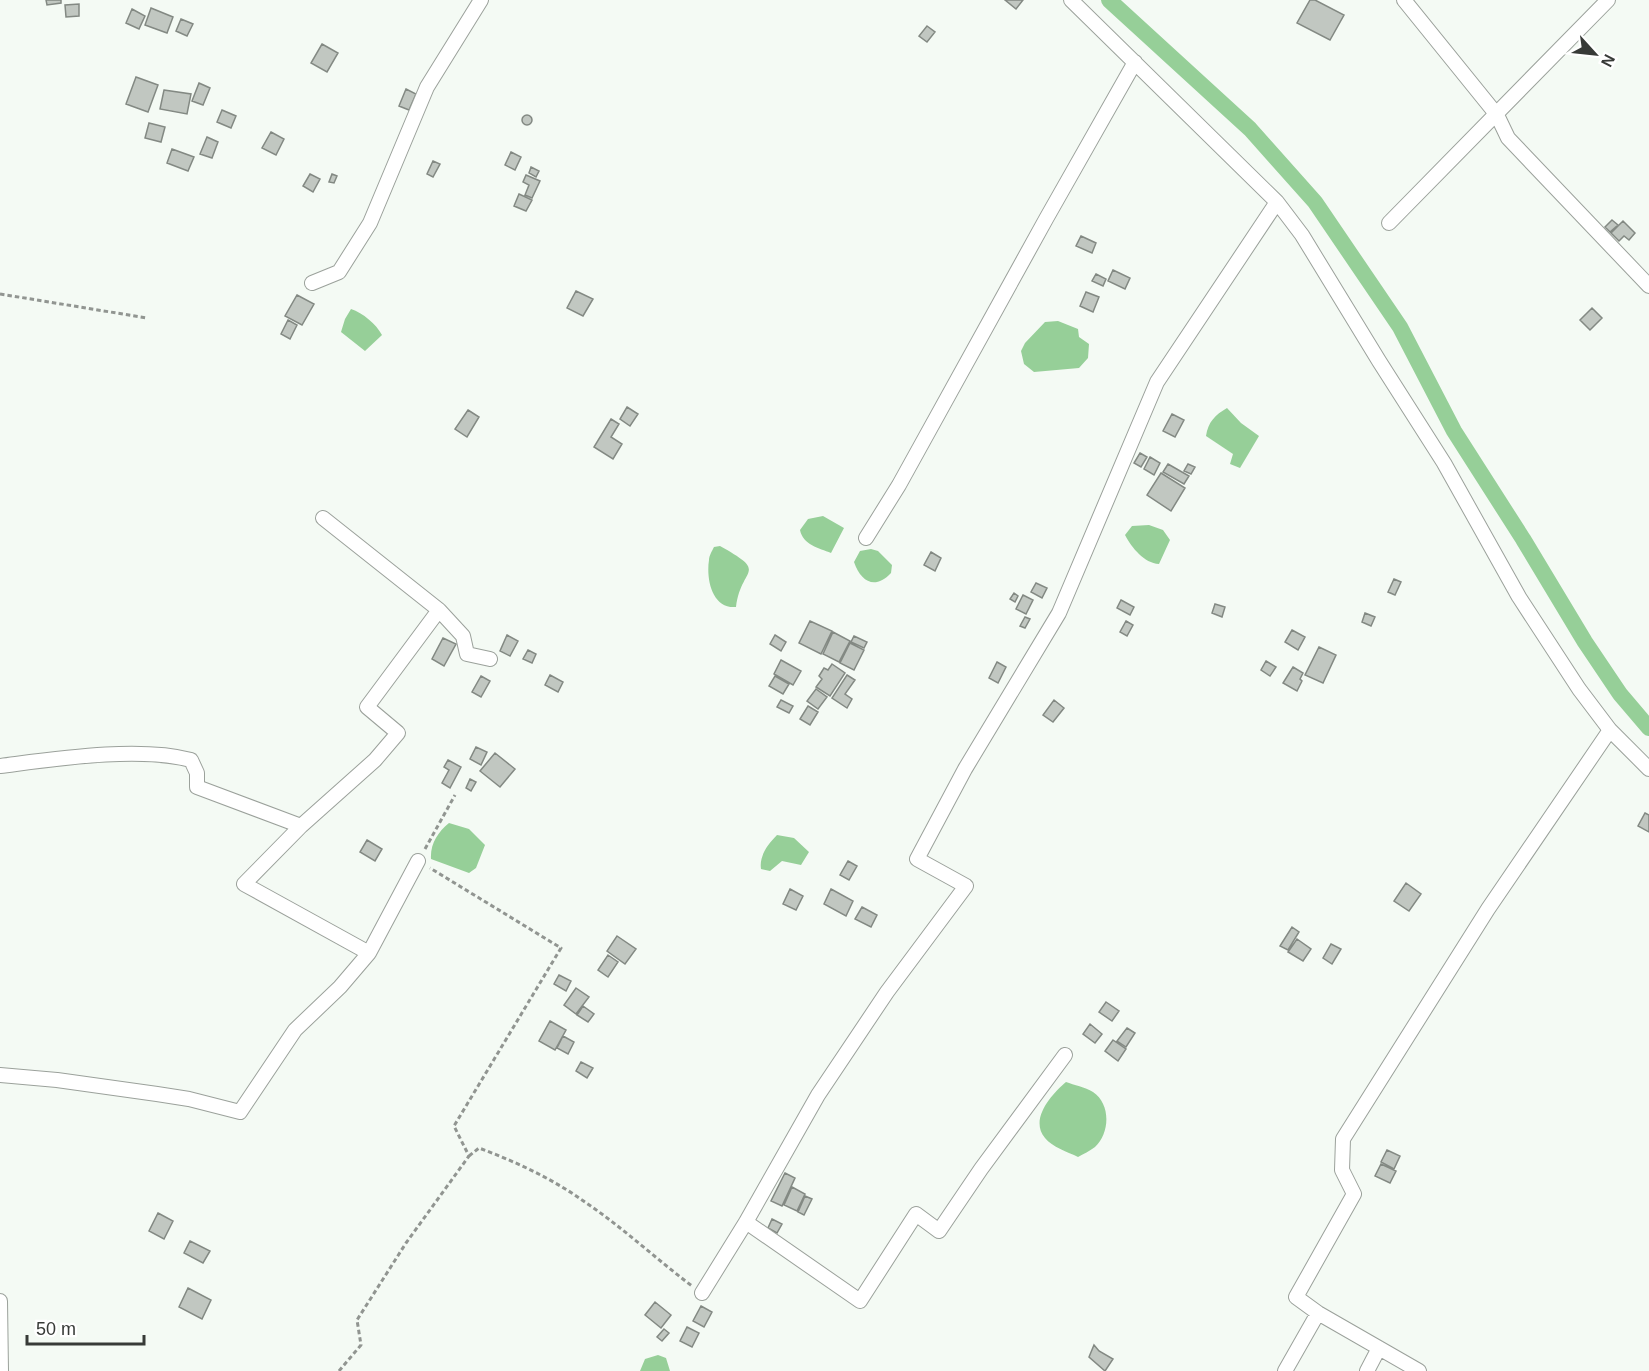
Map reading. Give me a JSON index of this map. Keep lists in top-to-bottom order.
{
  "scale_bar": "50 m",
  "north": "bottom right"
}
